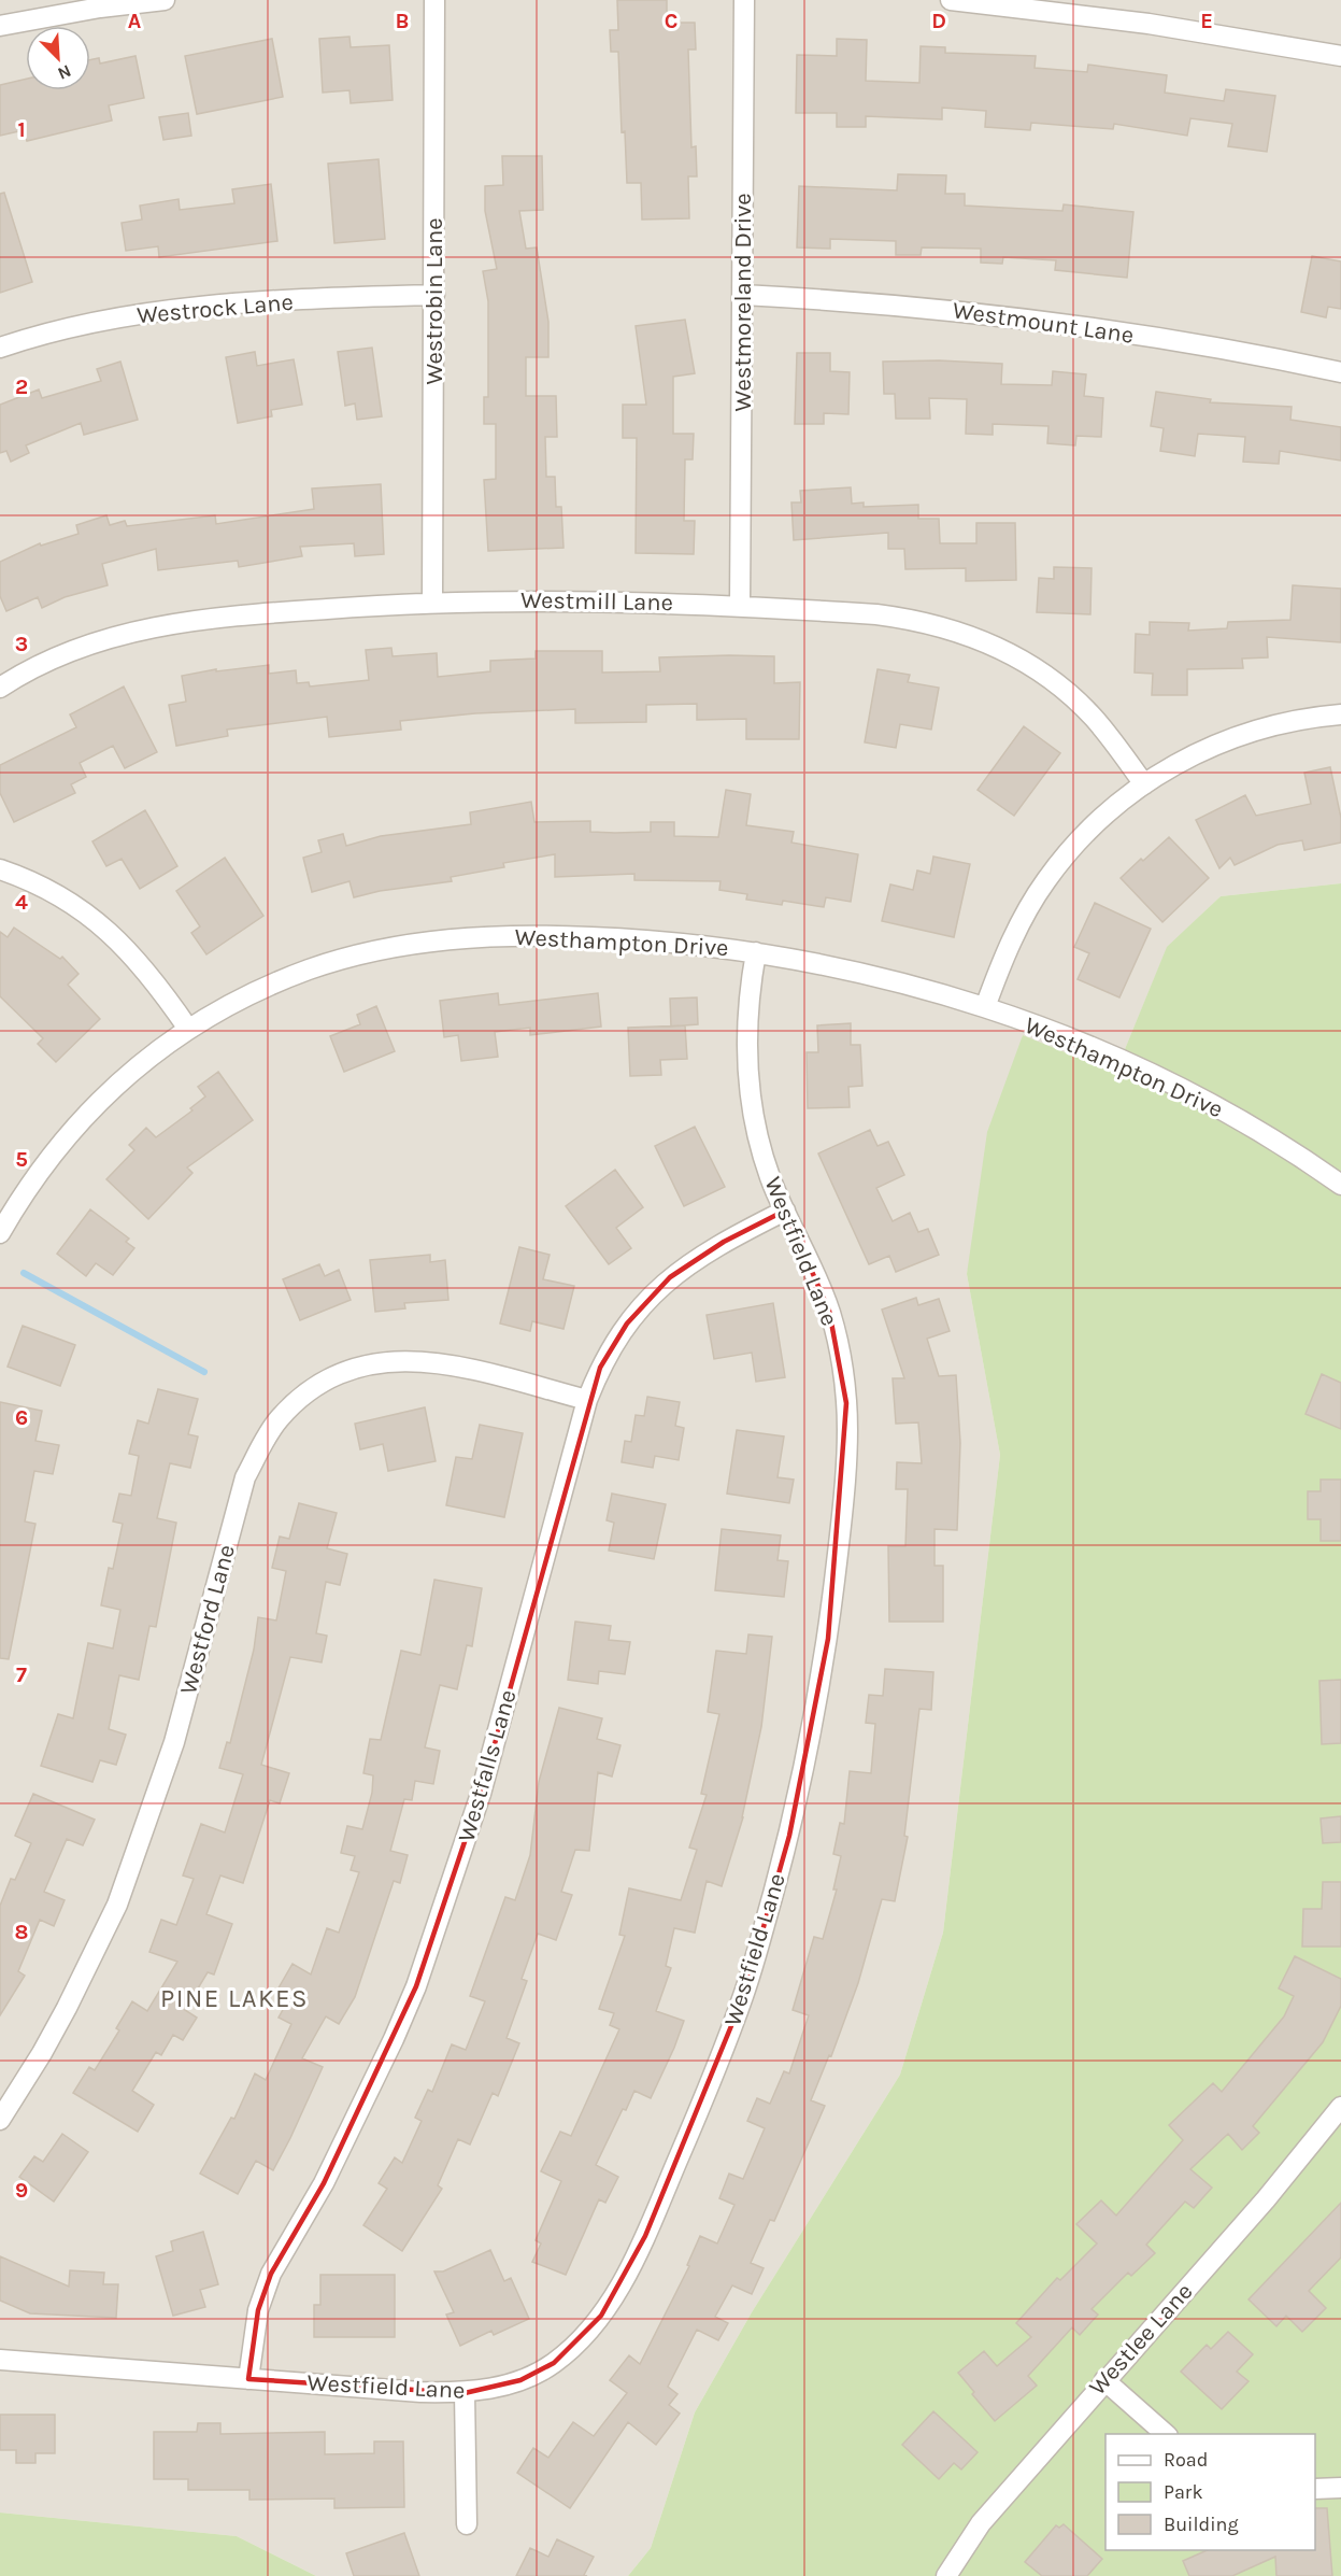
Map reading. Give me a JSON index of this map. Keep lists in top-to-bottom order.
{
  "streets": {
    "street": [
      "Westrobin Lane",
      "Westmoreland Drive",
      "Westrock Lane",
      "Westmount Lane",
      "Westmill Lane",
      "Westhampton Drive",
      "Westfield Lane",
      "Westford Lane",
      "Westfalls Lane",
      "Westlee Lane"
    ]
  },
  "crossings": [
    ["Westrobin Lane", "Westrock Lane"],
    ["Westrobin Lane", "Westmill Lane"],
    ["Westmoreland Drive", "Westmount Lane"],
    ["Westmoreland Drive", "Westmill Lane"],
    ["Westhampton Drive", "Westfield Lane"],
    ["Westfield Lane", "Westfalls Lane"],
    ["Westford Lane", "Westfalls Lane"]
  ],
  "districts": ["PINE LAKES"],
  "legend": ["Road", "Park", "Building"],
  "north": "bottom right",
  "grid": {
    "columns": [
      "A",
      "B",
      "C",
      "D",
      "E"
    ],
    "rows": [
      "1",
      "2",
      "3",
      "4",
      "5",
      "6",
      "7",
      "8",
      "9"
    ]
  }
}
